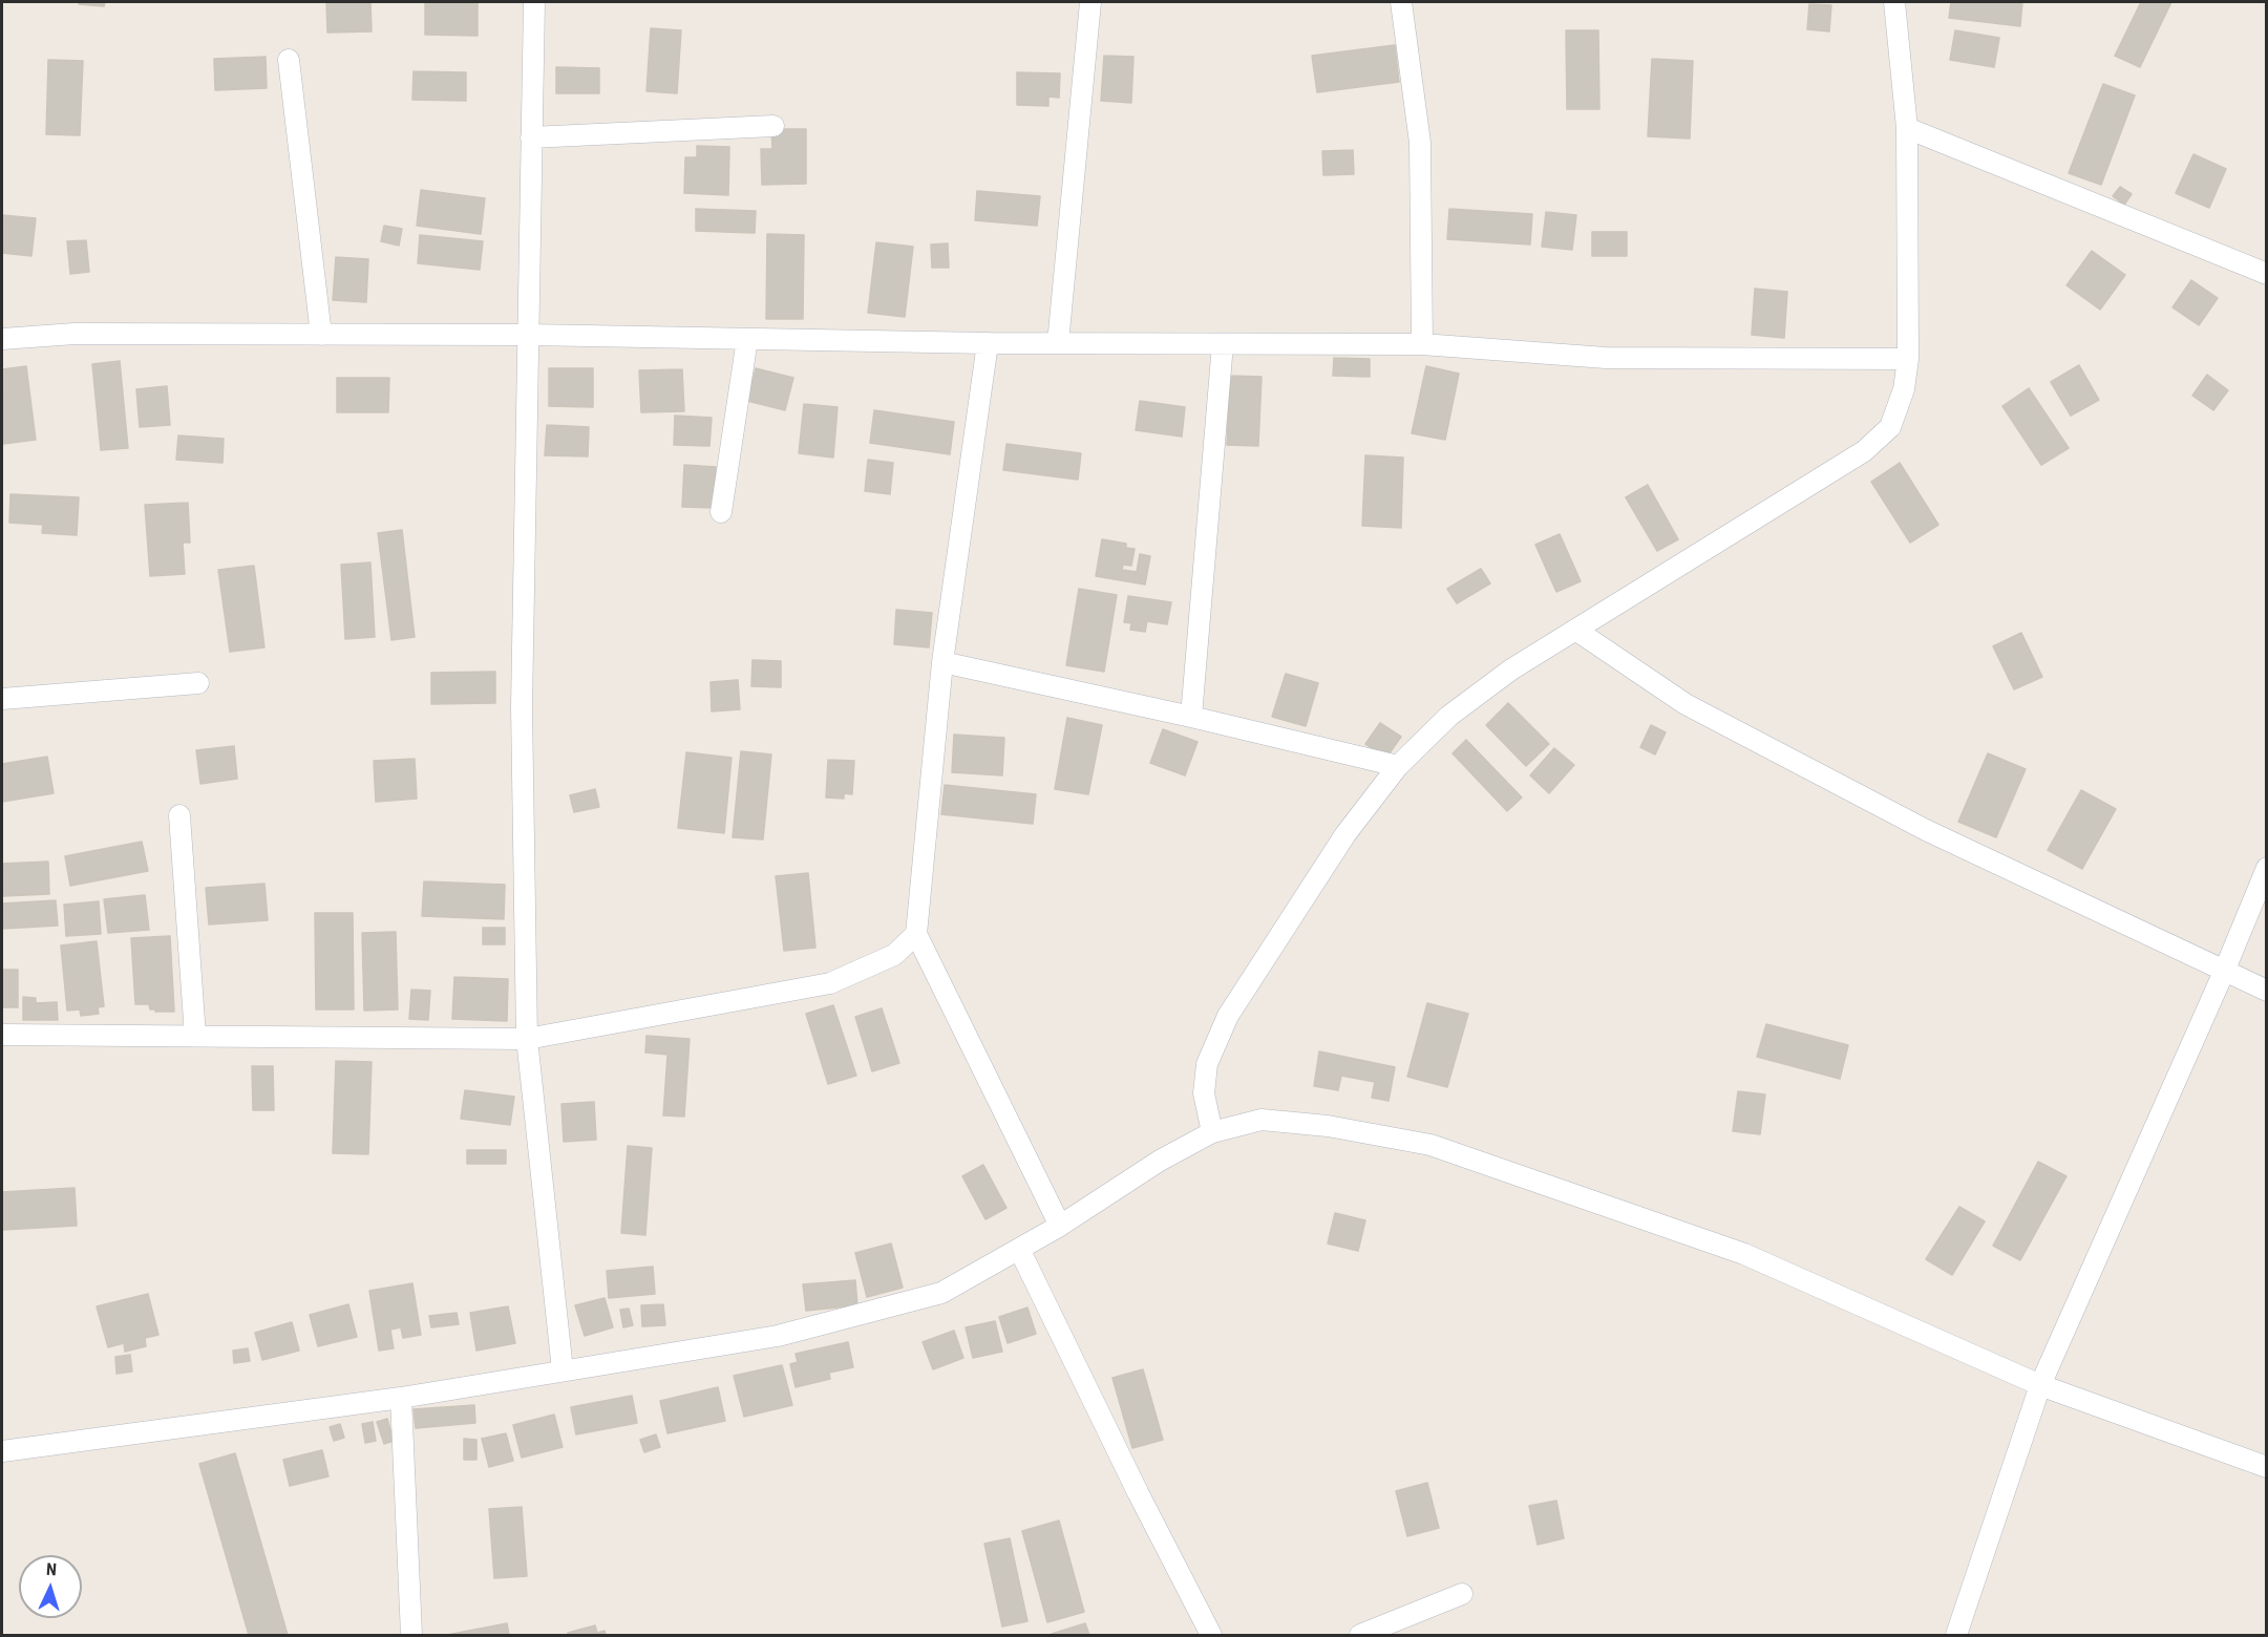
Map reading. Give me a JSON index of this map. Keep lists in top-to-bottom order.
{
  "north": "top"
}
